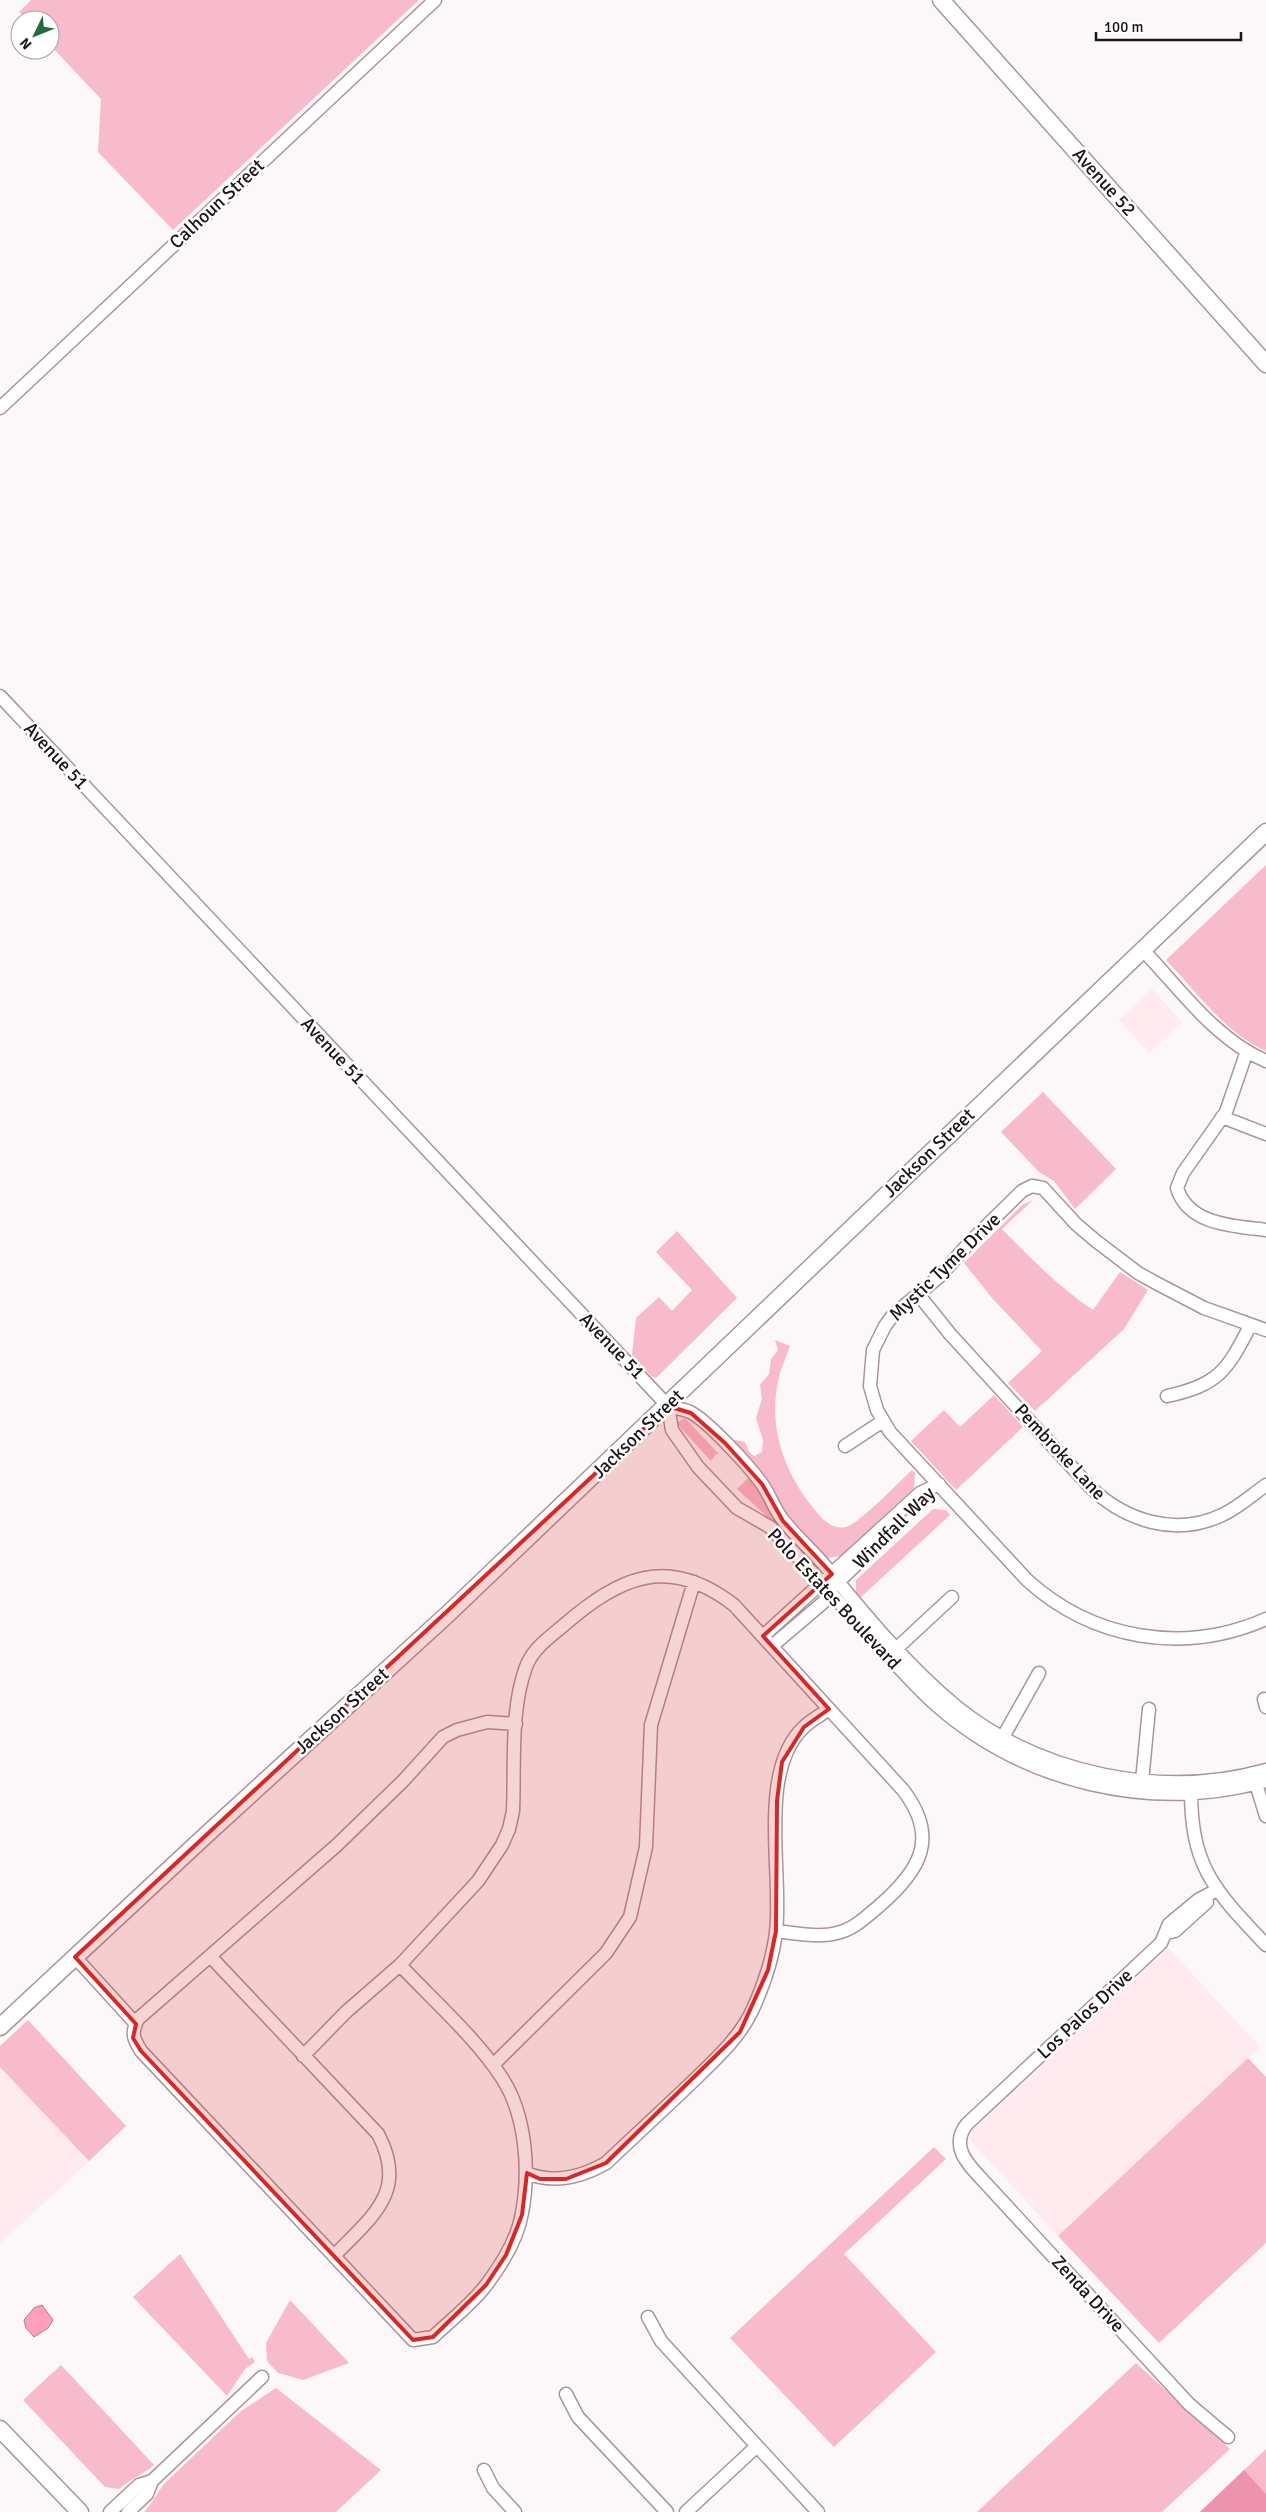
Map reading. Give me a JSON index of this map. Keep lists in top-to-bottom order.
{
  "streets": {
    "main road": ["Avenue 52", "Jackson Street"],
    "street": [
      "Calhoun Street",
      "Avenue 51",
      "Mystic Tyme Drive",
      "Pembroke Lane",
      "Windfall Way",
      "Polo Estates Boulevard",
      "Los Palos Drive",
      "Zenda Drive"
    ]
  },
  "crossings": [
    ["Avenue 51", "Jackson Street"],
    ["Avenue 51", "Polo Estates Boulevard"],
    ["Jackson Street", "Polo Estates Boulevard"],
    ["Mystic Tyme Drive", "Pembroke Lane"],
    ["Mystic Tyme Drive", "Windfall Way"],
    ["Windfall Way", "Polo Estates Boulevard"],
    ["Los Palos Drive", "Zenda Drive"]
  ],
  "scale_bar": "100 m",
  "north": "bottom left"
}
